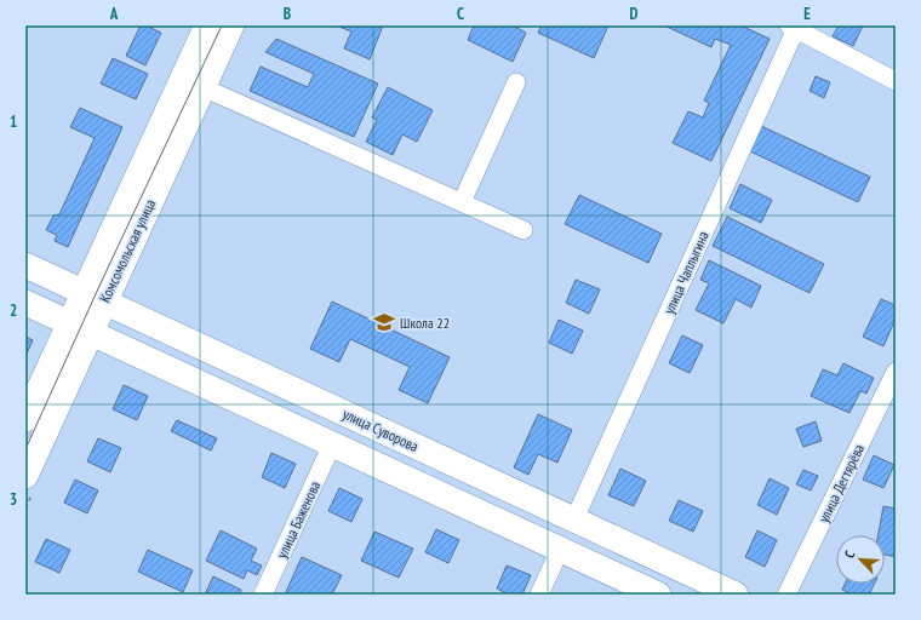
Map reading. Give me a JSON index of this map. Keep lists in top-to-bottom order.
{
  "streets": {
    "main road": ["Комсомольская улица", "улица Суворова"],
    "street": ["улица Чаплыгина", "улица Дегтярёва", "улица Баженова"]
  },
  "crossings": [
    ["Комсомольская улица", "улица Суворова"],
    ["улица Чаплыгина", "улица Суворова"]
  ],
  "places": {
    "school or university": ["Школа 22"]
  },
  "north": "top left",
  "grid": {
    "columns": [
      "A",
      "B",
      "C",
      "D",
      "E"
    ],
    "rows": ["1", "2", "3"]
  }
}
